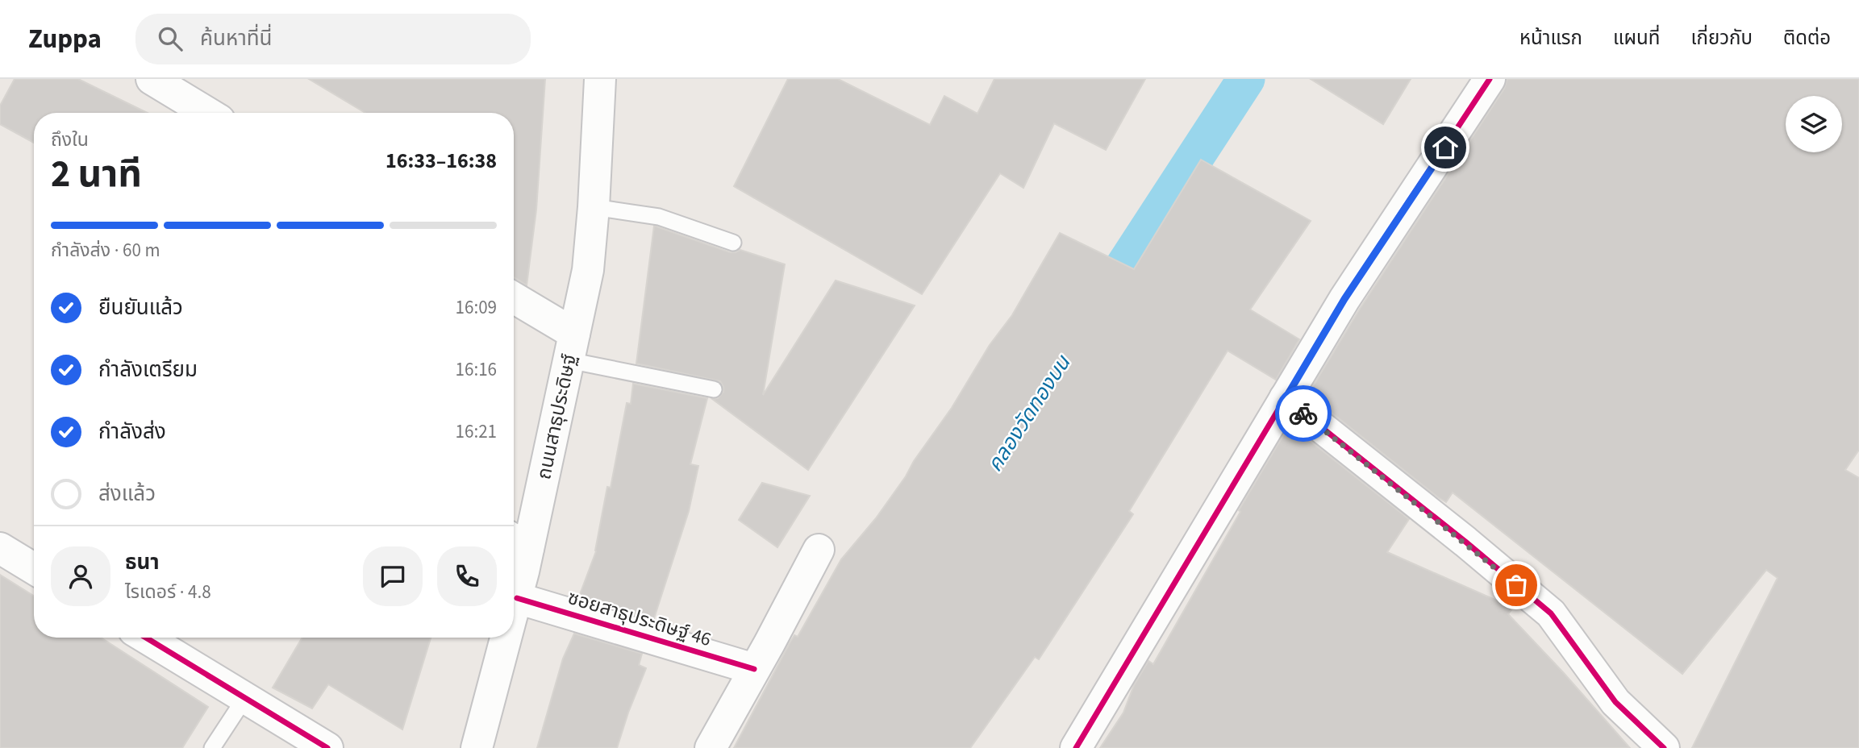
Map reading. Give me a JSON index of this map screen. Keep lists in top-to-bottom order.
{
  "streets": {
    "street": ["ถนนสาธุประดิษฐ์", "ซอยสาธุประดิษฐ์ 46"]
  },
  "crossings": [
    ["ถนนสาธุประดิษฐ์", "ซอยสาธุประดิษฐ์ 46"]
  ],
  "water": ["คลองวัดทองบน"],
  "page": {
    "header": "Zuppa",
    "search": "ค้นหาที่นี่",
    "nav": [
      "หน้าแรก",
      "แผนที่",
      "เกี่ยวกับ",
      "ติดต่อ"
    ],
    "heading": ["2 นาที", "ถึงใน", "16:33–16:38"],
    "panel": ["ธนา", "ไรเดอร์ · 4.8"],
    "bar": "กำลังส่ง · 60 m",
    "list": [
      ["ยืนยันแล้ว", "16:09"],
      ["กำลังเตรียม", "16:16"],
      ["กำลังส่ง", "16:21"],
      "ส่งแล้ว"
    ]
  }
}
